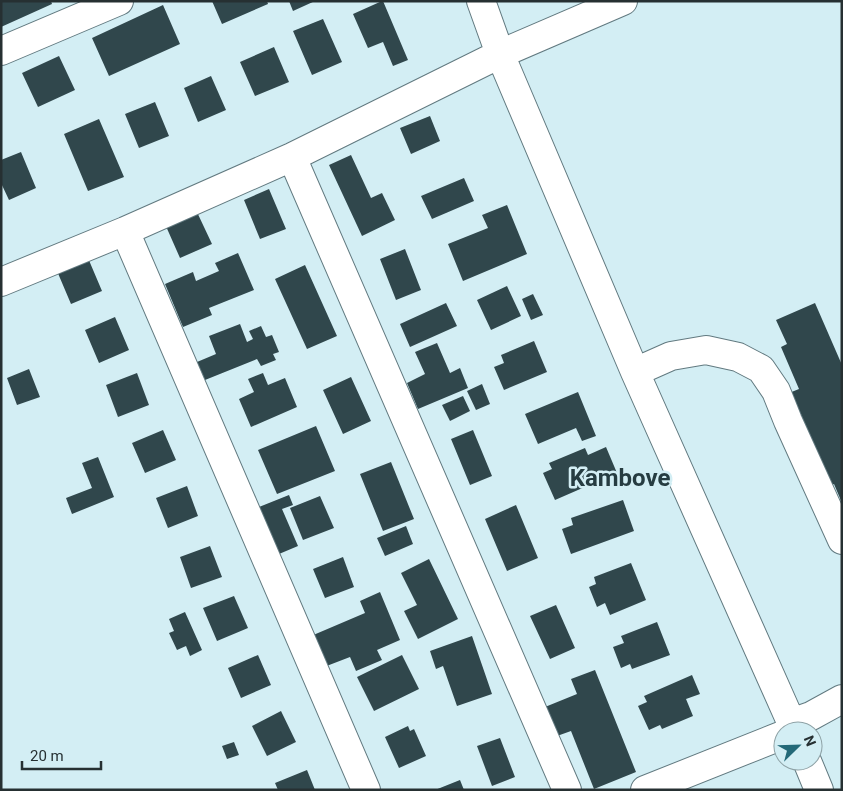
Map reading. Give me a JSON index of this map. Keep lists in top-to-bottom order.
{
  "districts": ["Kambove"],
  "scale_bar": "20 m",
  "north": "top right"
}
